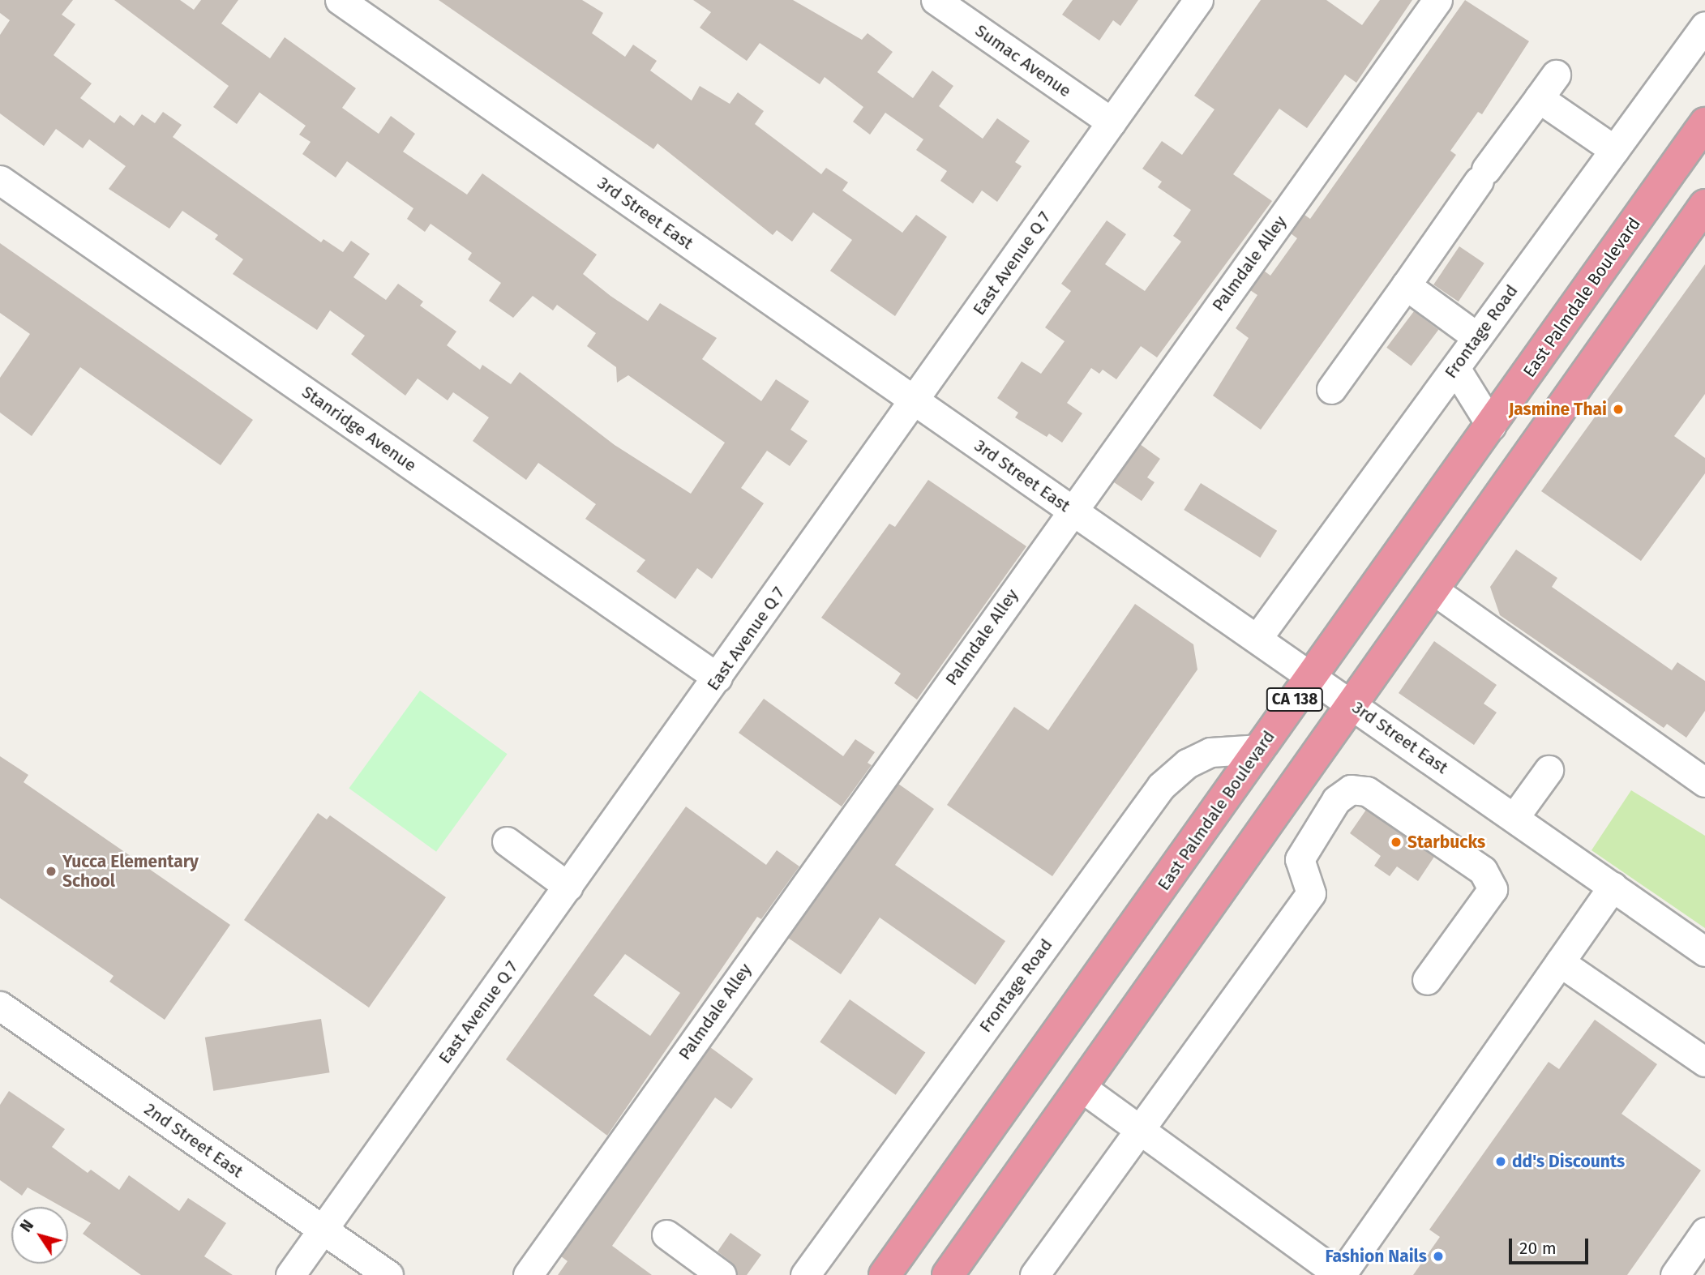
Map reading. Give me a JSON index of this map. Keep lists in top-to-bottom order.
{
  "streets": {
    "highway": ["East Palmdale Boulevard", "CA 138"],
    "street": [
      "Sumac Avenue",
      "3rd Street East",
      "East Avenue Q 7",
      "Palmdale Alley",
      "Frontage Road",
      "Stanridge Avenue",
      "2nd Street East"
    ]
  },
  "crossings": [
    ["Sumac Avenue", "East Avenue Q 7"],
    ["3rd Street East", "East Avenue Q 7"],
    ["3rd Street East", "Palmdale Alley"],
    ["3rd Street East", "East Palmdale Boulevard"],
    ["3rd Street East", "Frontage Road"],
    ["3rd Street East", "CA 138"],
    ["East Avenue Q 7", "Stanridge Avenue"],
    ["East Avenue Q 7", "2nd Street East"],
    ["East Palmdale Boulevard", "Frontage Road"]
  ],
  "places": [
    "Jasmine Thai",
    "Starbucks",
    "Yucca Elementary School",
    "dd's Discounts",
    "Fashion Nails"
  ],
  "scale_bar": "20 m",
  "north": "top left"
}
